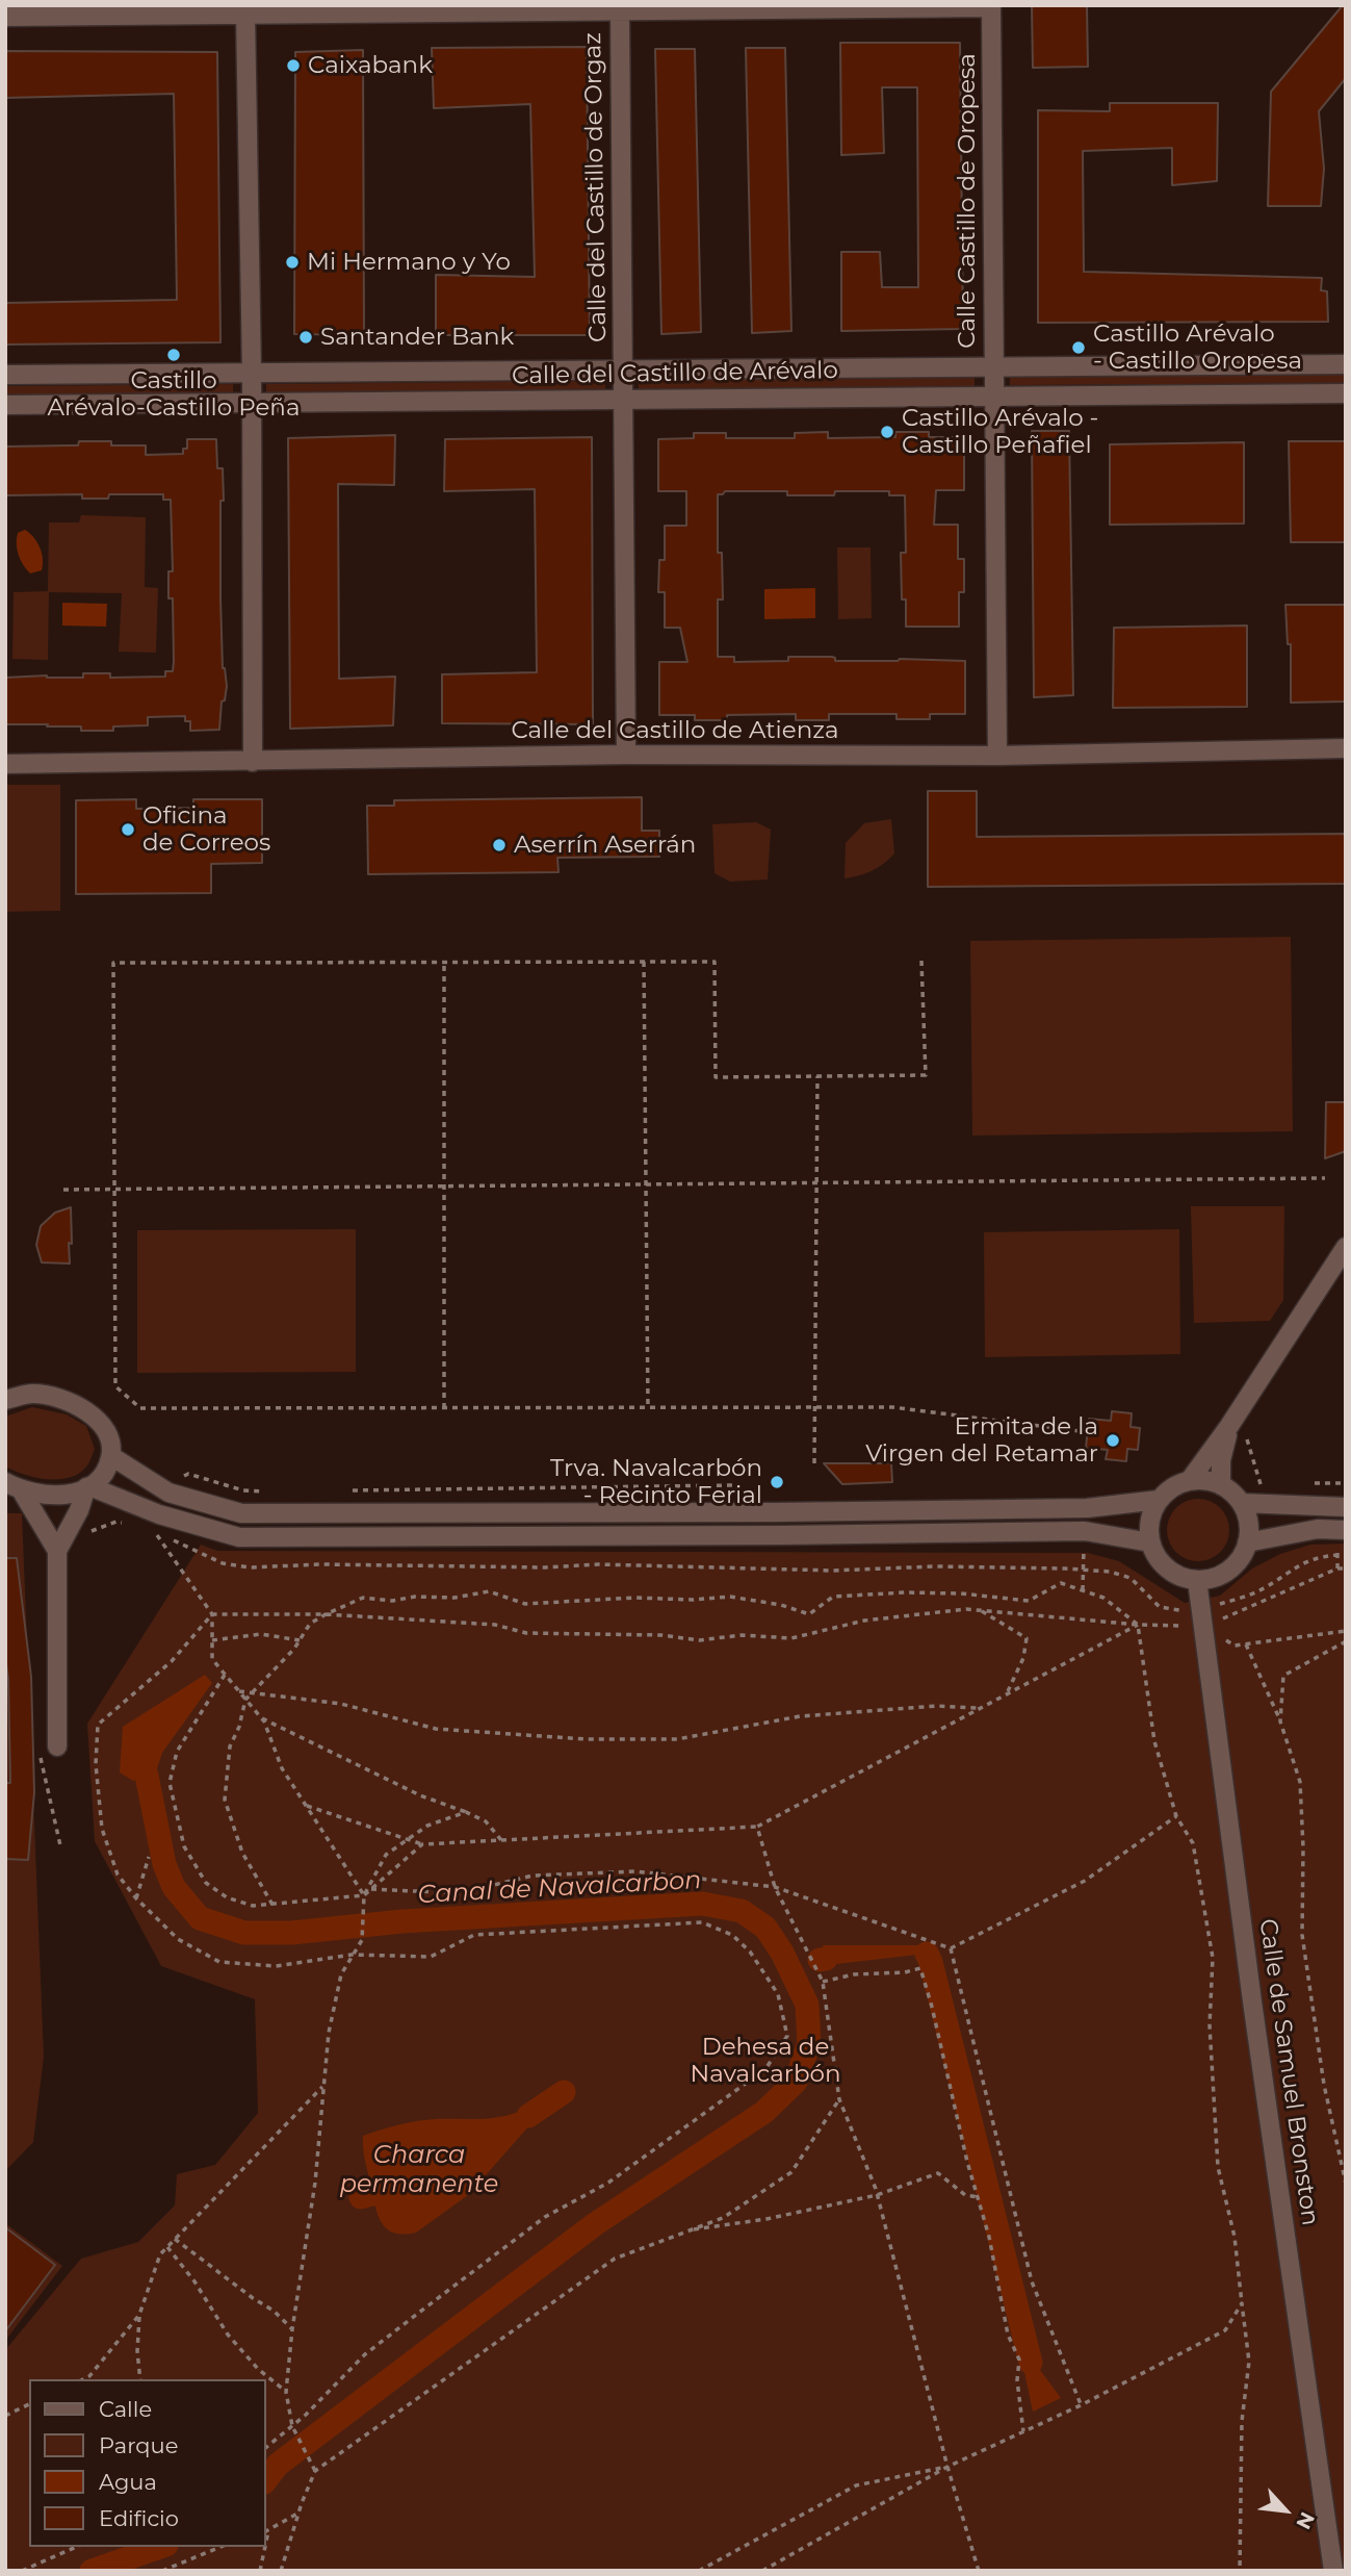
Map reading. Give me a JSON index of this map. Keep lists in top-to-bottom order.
{
  "streets": {
    "street": [
      "Calle del Castillo de Orgaz",
      "Calle Castillo de Oropesa",
      "Calle del Castillo de Arévalo",
      "Calle del Castillo de Atienza",
      "Calle de Samuel Bronston"
    ]
  },
  "crossings": [
    ["Calle del Castillo de Orgaz", "Calle del Castillo de Arévalo"],
    ["Calle del Castillo de Orgaz", "Calle del Castillo de Atienza"],
    ["Calle Castillo de Oropesa", "Calle del Castillo de Arévalo"],
    ["Calle Castillo de Oropesa", "Calle del Castillo de Atienza"]
  ],
  "water": ["Canal de Navalcarbon", "Charca permanente"],
  "parks": ["Dehesa de Navalcarbón"],
  "places": [
    "Caixabank",
    "Mi Hermano y Yo",
    "Santander Bank",
    "Castillo Arévalo - Castillo Oropesa",
    "Castillo Arévalo-Castillo Peña",
    "Castillo Arévalo - Castillo Peñafiel",
    "Oficina de Correos",
    "Aserrín Aserrán",
    "Ermita de la Virgen del Retamar",
    "Trva. Navalcarbón - Recinto Ferial"
  ],
  "legend": [
    "Calle",
    "Parque",
    "Agua",
    "Edificio"
  ],
  "north": "bottom right"
}
